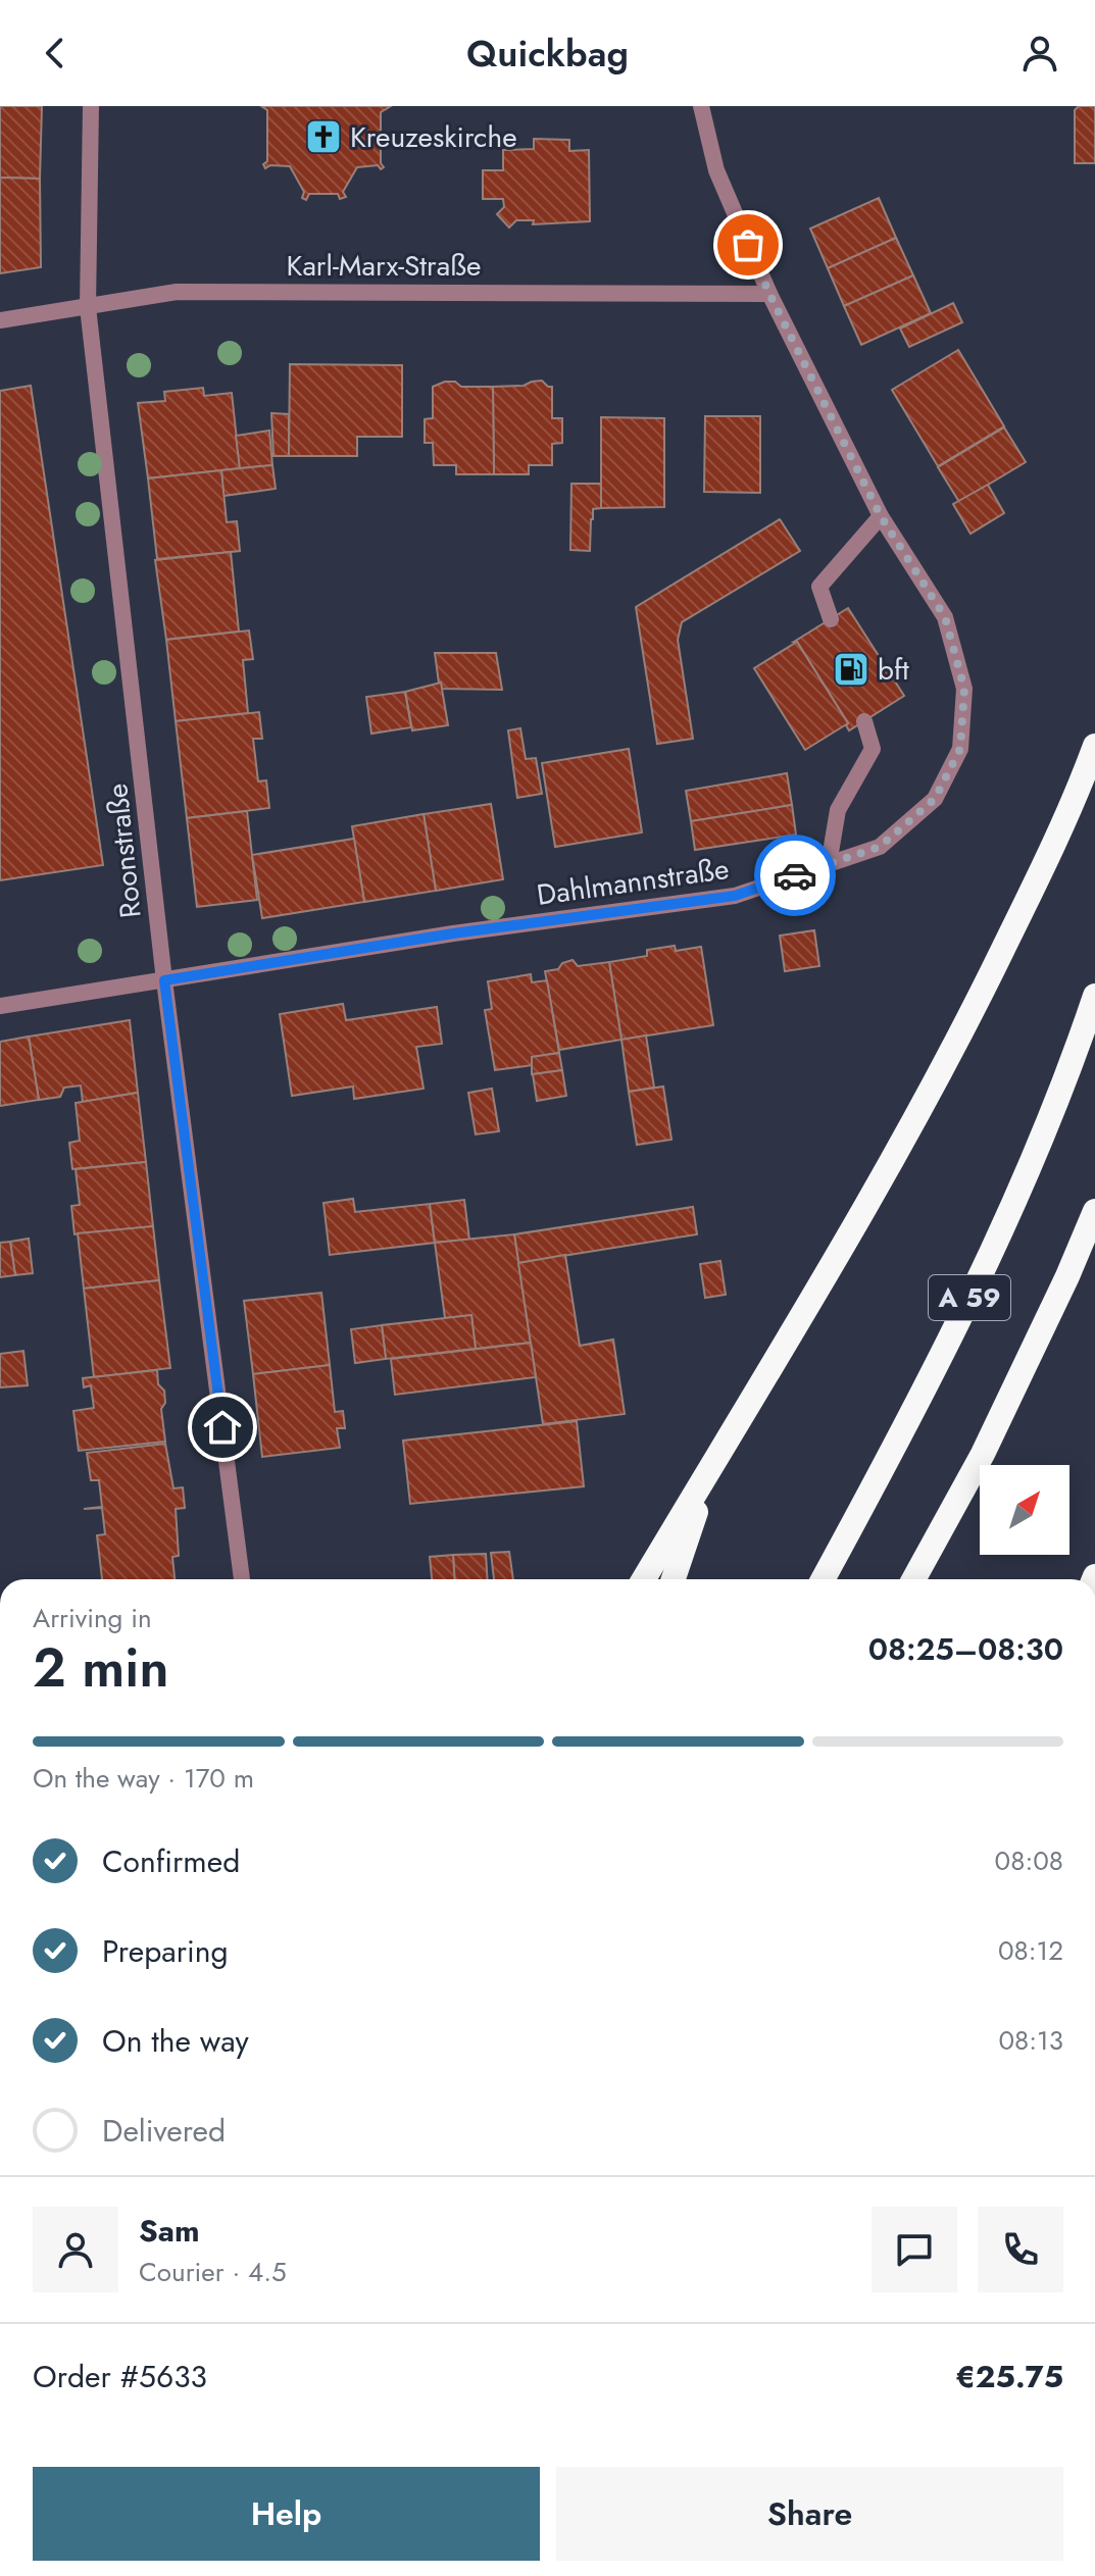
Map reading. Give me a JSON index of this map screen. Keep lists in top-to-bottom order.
{
  "streets": {
    "highway": ["A 59"],
    "street": ["Karl-Marx-Straße", "Roonstraße", "Dahlmannstraße"]
  },
  "crossings": [
    ["Karl-Marx-Straße", "Roonstraße"],
    ["Karl-Marx-Straße", "Dahlmannstraße"],
    ["Roonstraße", "Dahlmannstraße"]
  ],
  "places": {
    "church": ["Kreuzeskirche"],
    "fuel station": ["bft"]
  },
  "north": "top right",
  "page": {
    "header": "Quickbag",
    "heading": ["2 min", "Arriving in", "08:25–08:30"],
    "panel": [
      "Sam",
      "Courier · 4.5",
      "Order #5633",
      "€25.75"
    ],
    "bar": "On the way · 170 m",
    "list": [
      ["Confirmed", "08:08"],
      ["Preparing", "08:12"],
      ["On the way", "08:13"],
      "Delivered"
    ],
    "buttons": ["Help", "Share"]
  }
}
